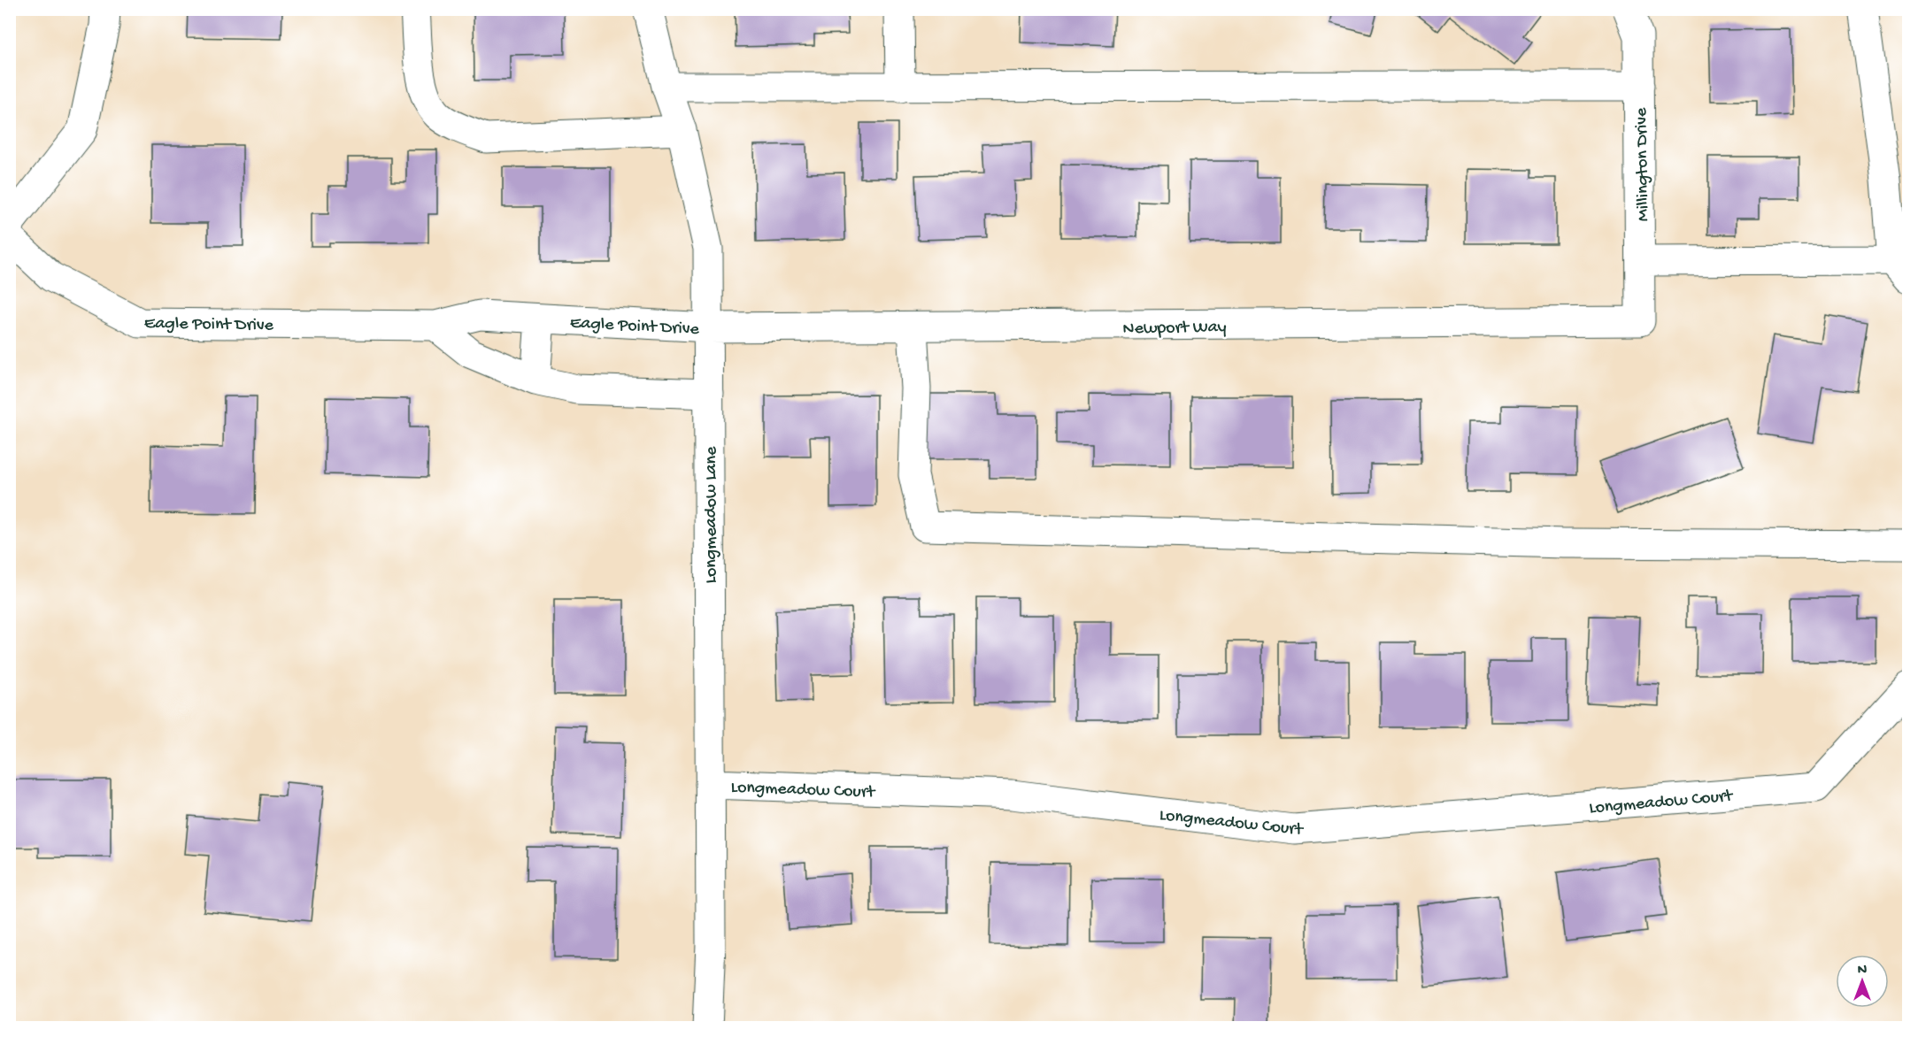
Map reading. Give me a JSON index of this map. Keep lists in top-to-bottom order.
{
  "streets": {
    "street": [
      "Millington Drive",
      "Eagle Point Drive",
      "Newport Way",
      "Longmeadow Lane",
      "Longmeadow Court"
    ]
  },
  "crossings": [
    ["Millington Drive", "Newport Way"],
    ["Eagle Point Drive", "Newport Way"],
    ["Eagle Point Drive", "Longmeadow Lane"],
    ["Newport Way", "Longmeadow Lane"],
    ["Longmeadow Lane", "Longmeadow Court"]
  ],
  "north": "top"
}
